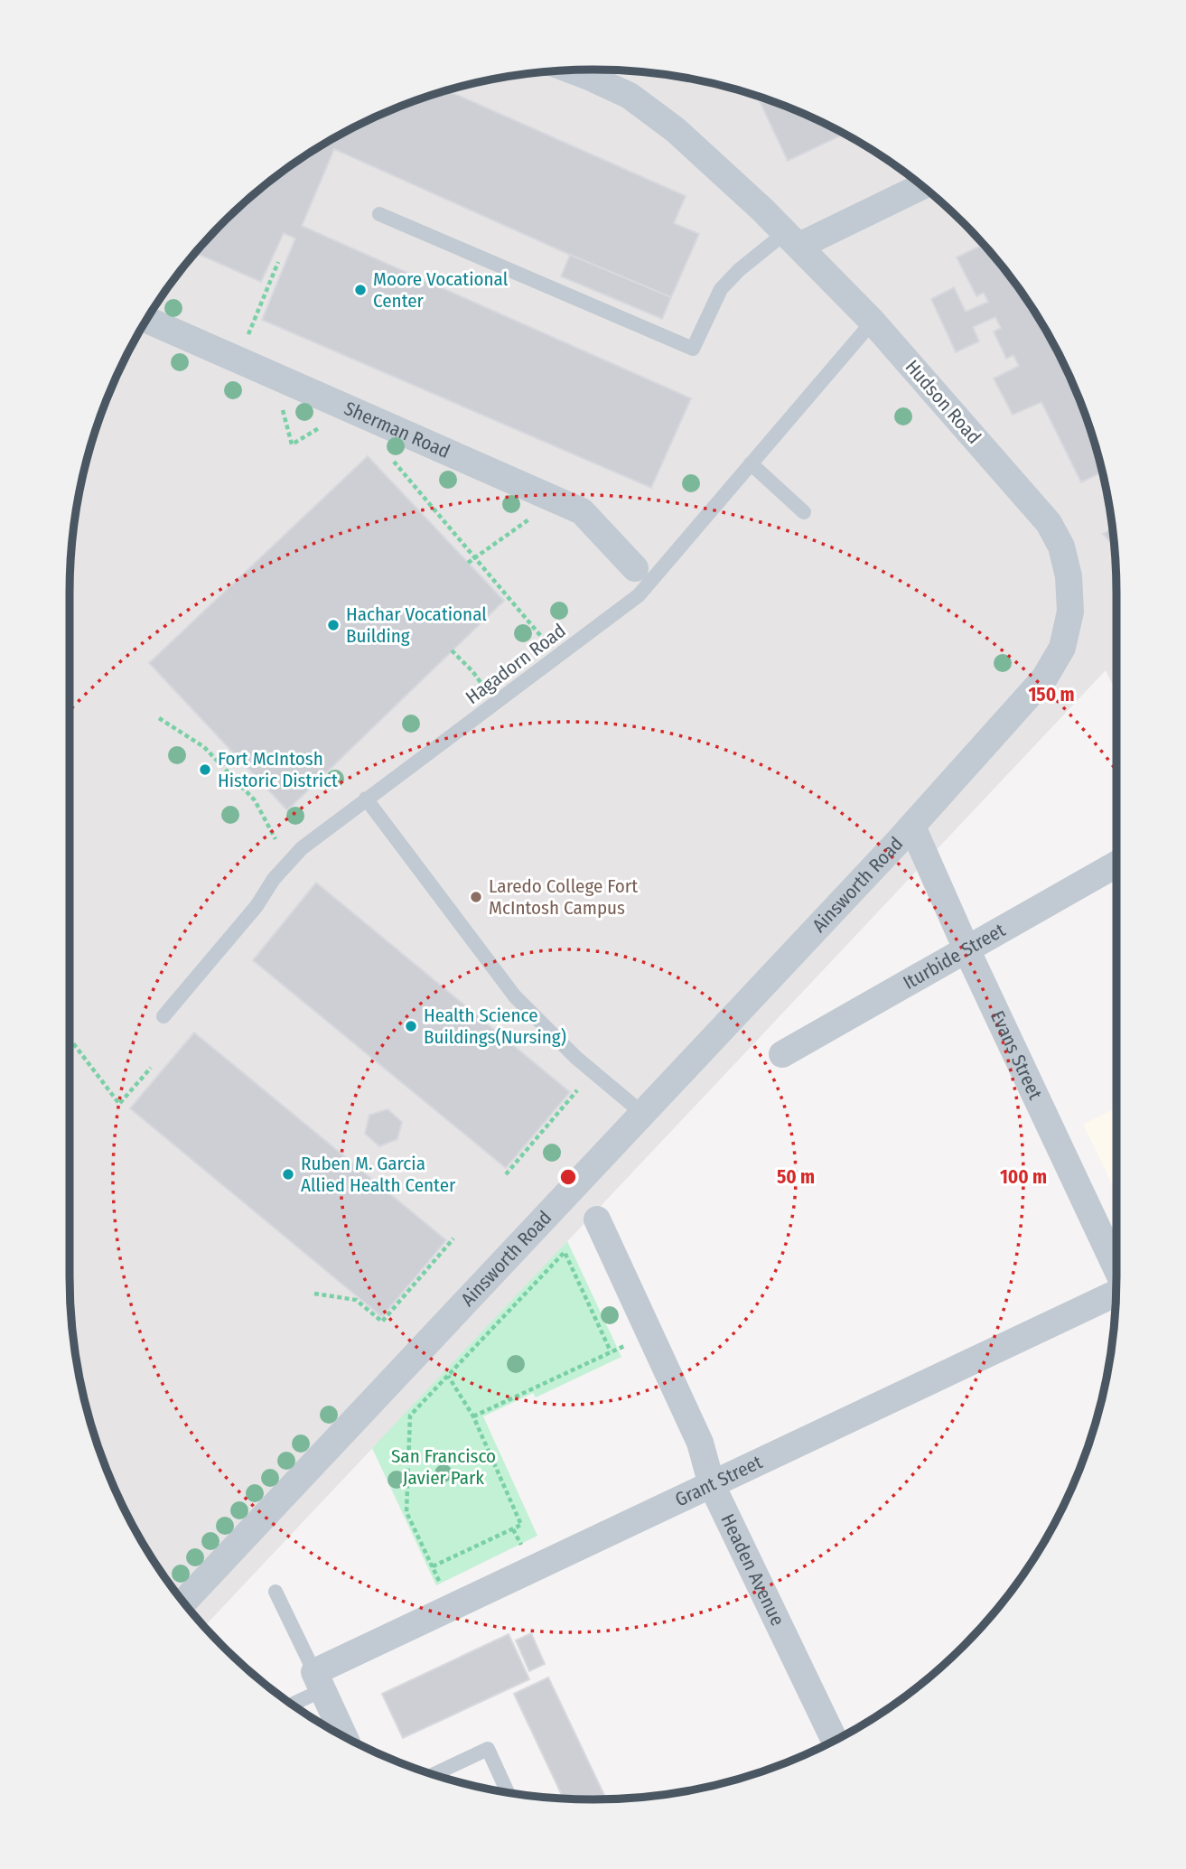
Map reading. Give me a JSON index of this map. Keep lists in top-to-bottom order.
{
  "streets": {
    "street": [
      "Hudson Road",
      "Sherman Road",
      "Ainsworth Road",
      "Iturbide Street",
      "Evans Street",
      "Grant Street",
      "Headen Avenue"
    ],
    "lane": ["Hagadorn Road"]
  },
  "crossings": [
    ["Hudson Road", "Hagadorn Road"],
    ["Hudson Road", "Ainsworth Road"],
    ["Hudson Road", "Evans Street"],
    ["Ainsworth Road", "Evans Street"],
    ["Iturbide Street", "Evans Street"],
    ["Grant Street", "Headen Avenue"]
  ],
  "parks": ["San Francisco Javier Park"],
  "places": [
    "Moore Vocational Center",
    "Hachar Vocational Building",
    "Fort McIntosh Historic District",
    "Laredo College Fort McIntosh Campus",
    "Health Science Buildings(Nursing)",
    "Ruben M. Garcia Allied Health Center"
  ],
  "rings": ["150 m", "50 m", "100 m"]
}
